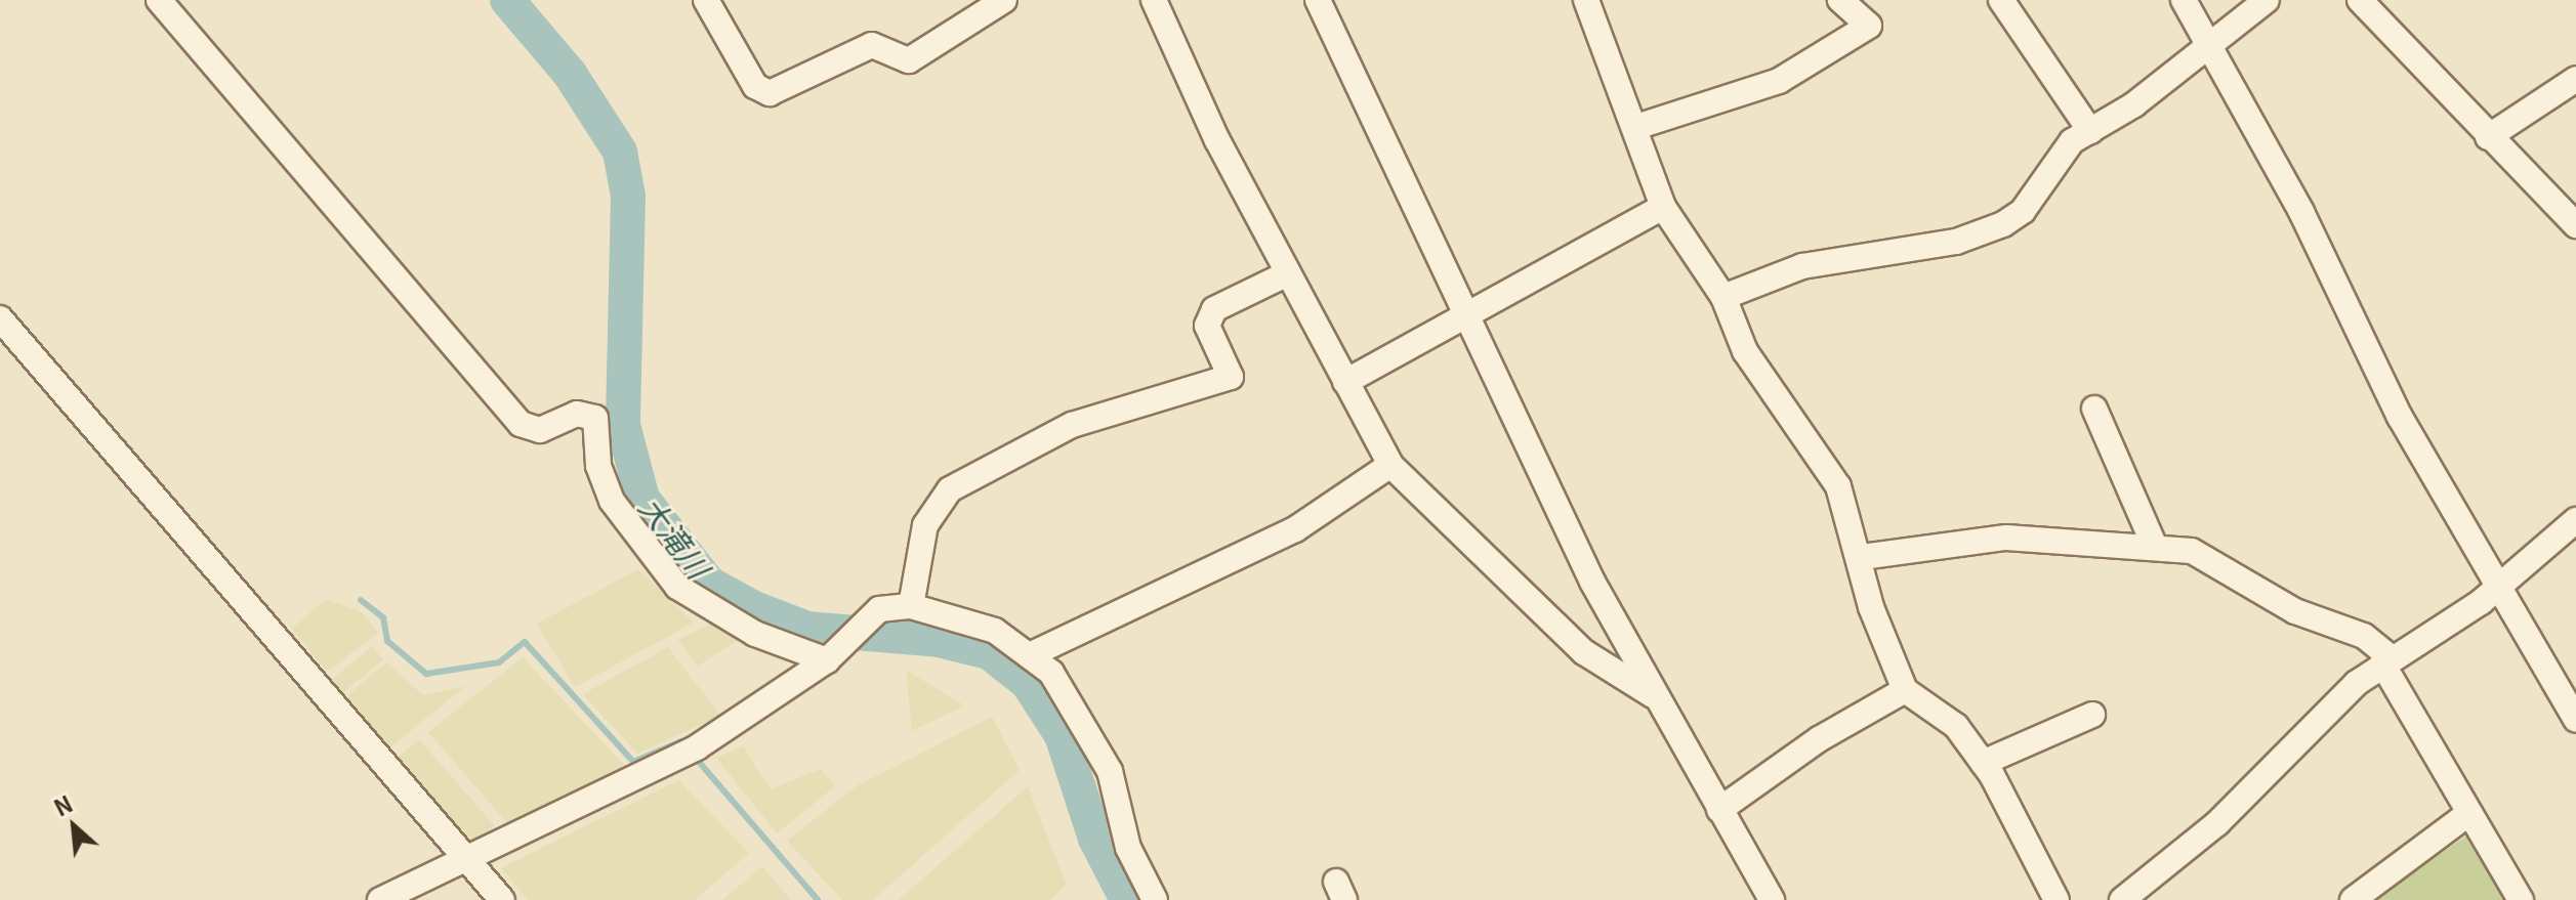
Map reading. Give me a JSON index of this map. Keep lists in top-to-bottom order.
{
  "water": ["大滝川"],
  "north": "top left"
}
